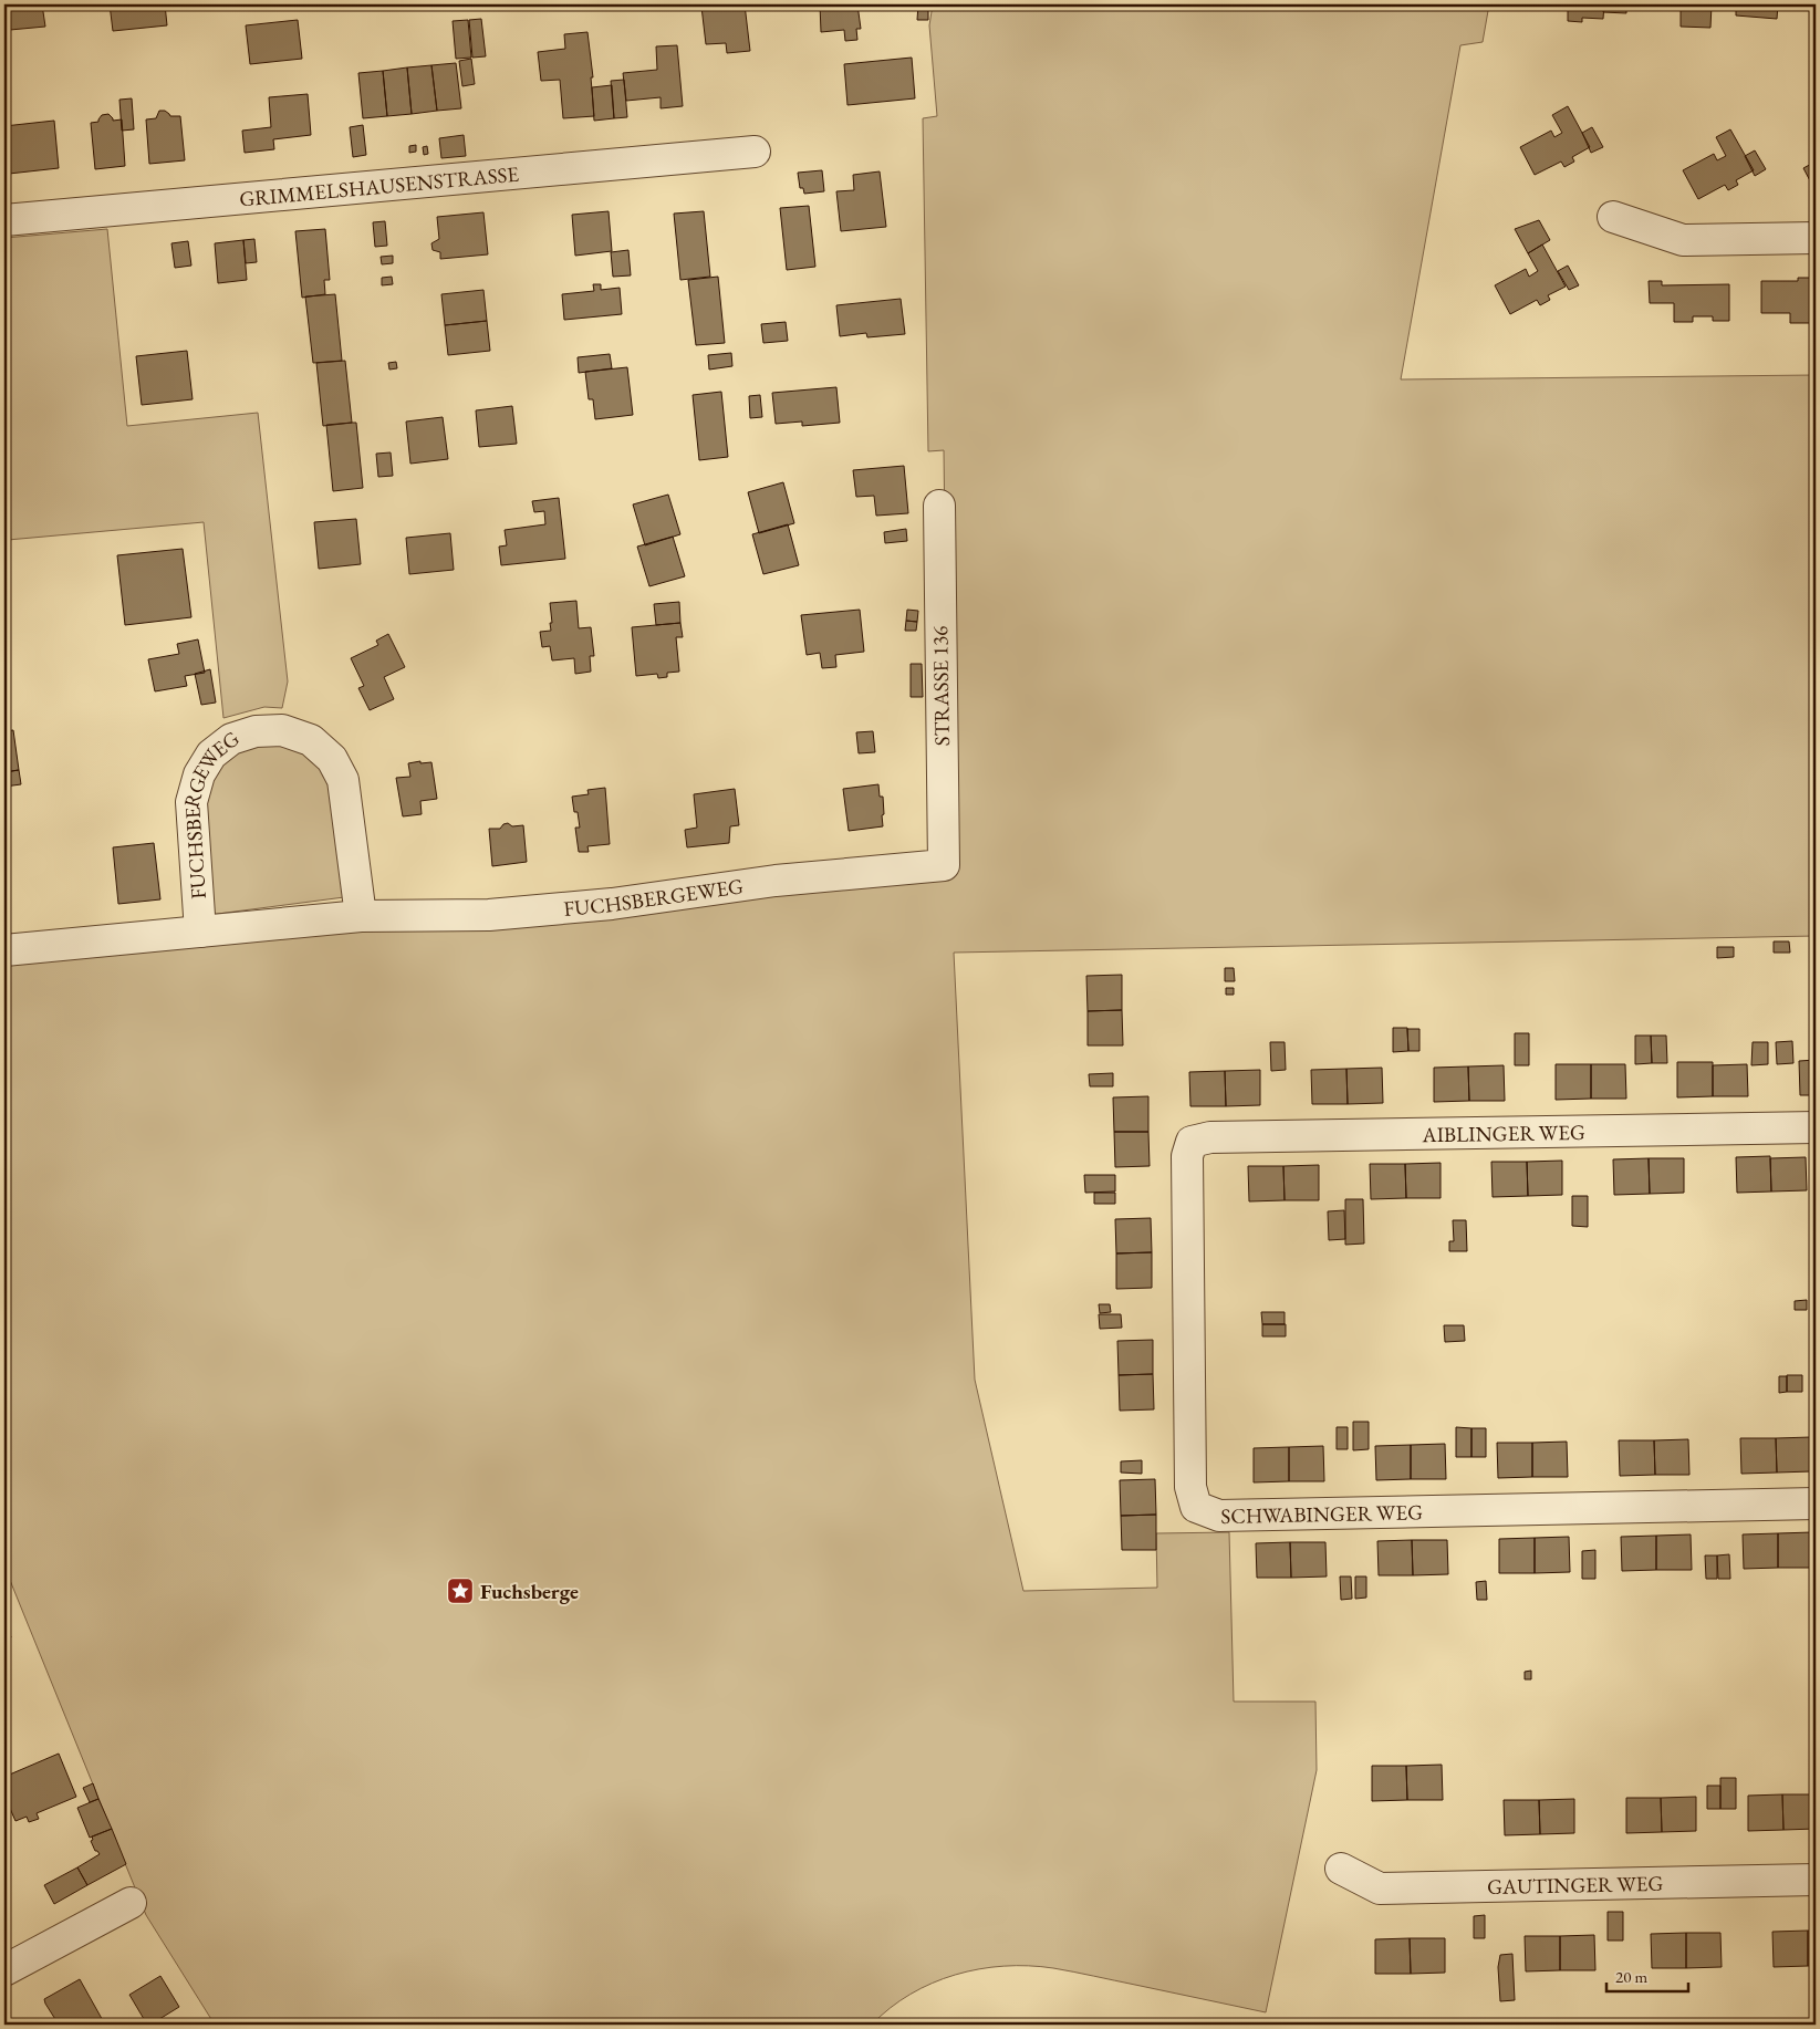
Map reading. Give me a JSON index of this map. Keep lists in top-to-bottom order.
{
  "streets": {
    "street": [
      "GRIMMELSHAUSENSTRASSE",
      "STRASSE 136",
      "FUCHSBERGEWEG",
      "AIBLINGER WEG",
      "SCHWABINGER WEG",
      "GAUTINGER WEG"
    ]
  },
  "crossings": [
    ["STRASSE 136", "FUCHSBERGEWEG"],
    ["AIBLINGER WEG", "SCHWABINGER WEG"]
  ],
  "places": {
    "place": ["Fuchsberge"]
  },
  "scale_bar": "20 m"
}
